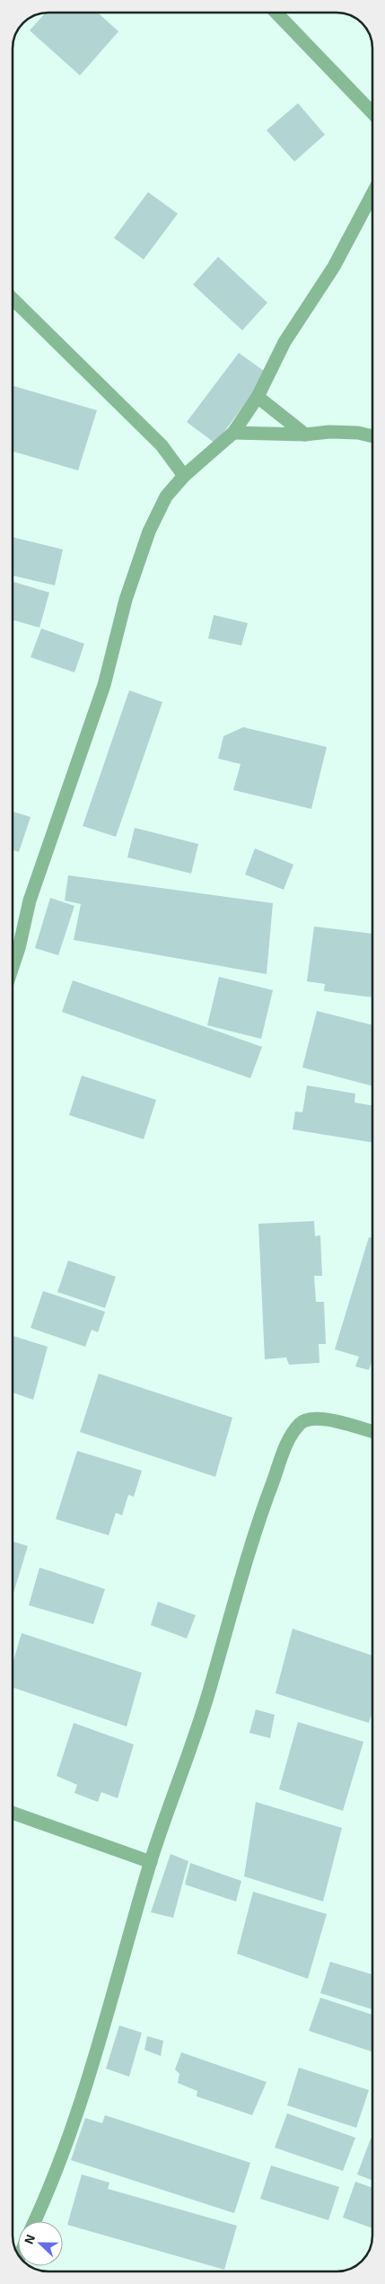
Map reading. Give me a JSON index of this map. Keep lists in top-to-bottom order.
{
  "north": "left"
}
